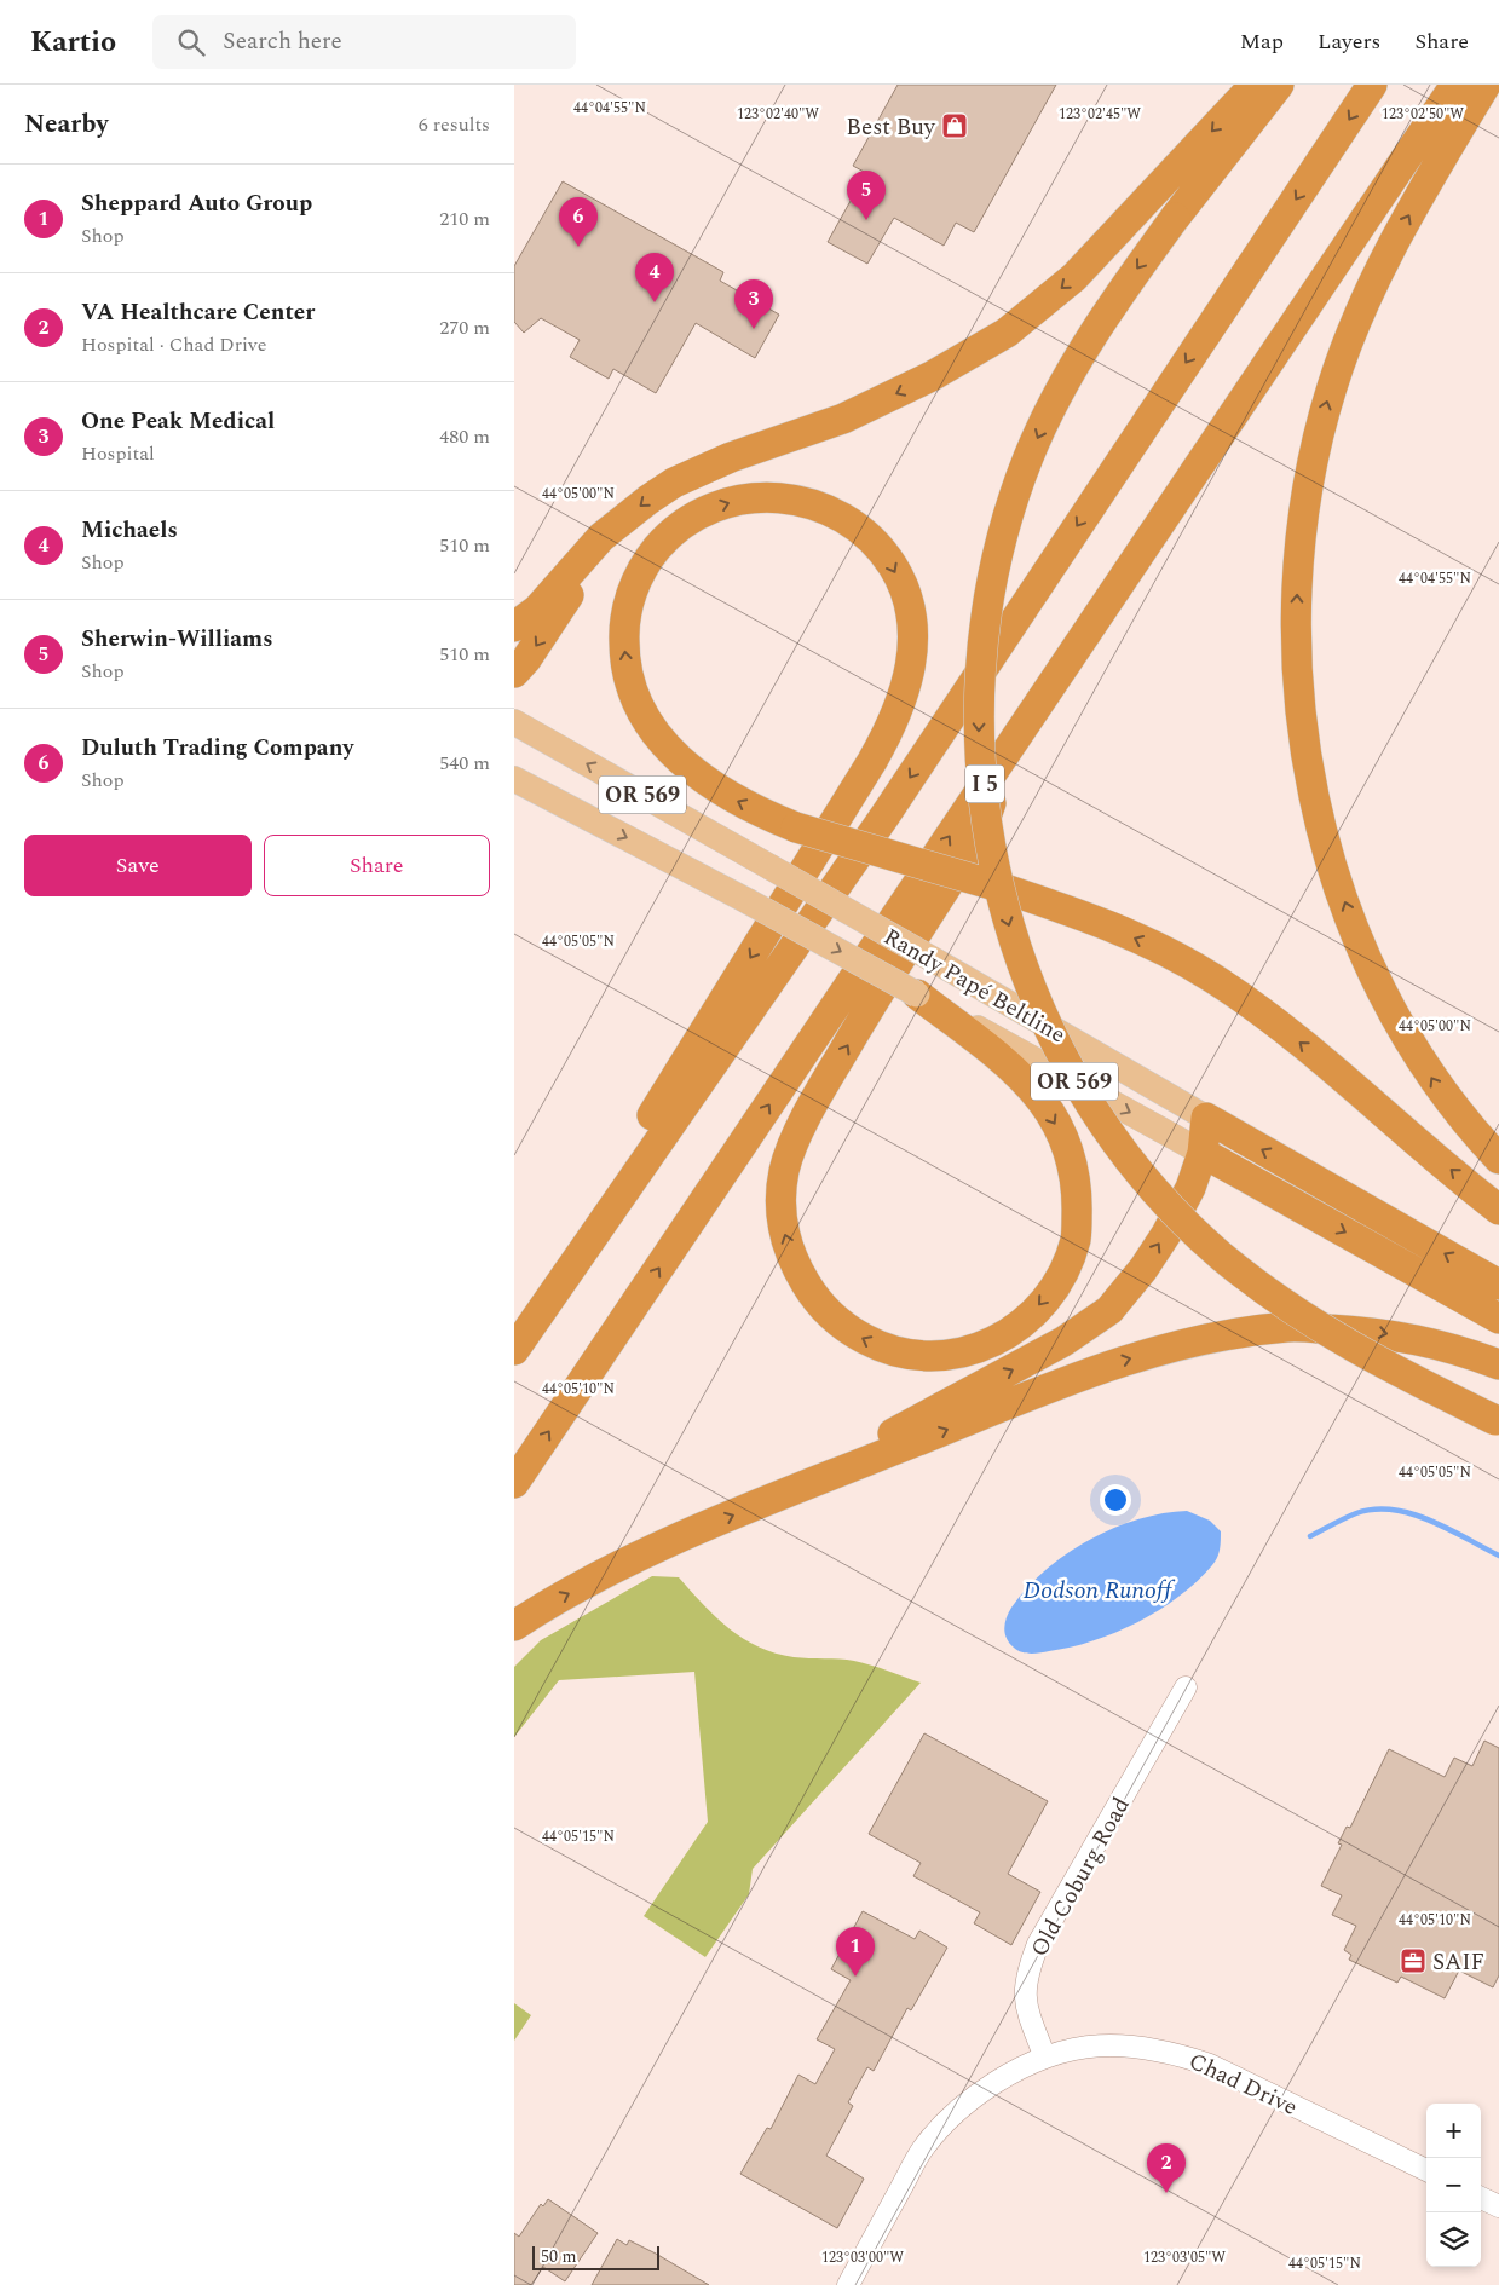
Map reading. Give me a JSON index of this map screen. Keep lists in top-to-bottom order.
{
  "streets": {
    "highway": ["I 5", "OR 569", "Randy Papé Beltline"],
    "street": ["Old Coburg Road", "Chad Drive"]
  },
  "crossings": [
    ["Old Coburg Road", "Chad Drive"]
  ],
  "water": ["Dodson Runoff"],
  "places": {
    "shop": ["Best Buy"],
    "office": ["SAIF"]
  },
  "scale_bar": "50 m",
  "page": {
    "header": "Kartio",
    "search": "Search here",
    "nav": ["Map", "Layers", "Share"],
    "heading": ["Nearby", "6 results"],
    "list": [
      {
        "mark": "1",
        "name": "Sheppard Auto Group",
        "note": "Shop",
        "value": "210 m"
      },
      {
        "mark": "2",
        "name": "VA Healthcare Center",
        "note": "Hospital · Chad Drive",
        "value": "270 m"
      },
      {
        "mark": "3",
        "name": "One Peak Medical",
        "note": "Hospital",
        "value": "480 m"
      },
      {
        "mark": "4",
        "name": "Michaels",
        "note": "Shop",
        "value": "510 m"
      },
      {
        "mark": "5",
        "name": "Sherwin-Williams",
        "note": "Shop",
        "value": "510 m"
      },
      {
        "mark": "6",
        "name": "Duluth Trading Company",
        "note": "Shop",
        "value": "540 m"
      }
    ],
    "pins": [
      "5",
      "6",
      "4",
      "3",
      "1",
      "2"
    ],
    "buttons": ["Save", "Share"],
    "map_buttons": ["+", "−"],
    "scale": "50 m"
  },
  "coordinates": [
    "44°04'55\"N",
    "123°02'40\"W",
    "123°02'45\"W",
    "123°02'50\"W",
    "44°05'00\"N",
    "44°05'05\"N",
    "44°05'10\"N",
    "44°05'15\"N",
    "123°03'00\"W",
    "123°03'05\"W"
  ]
}
